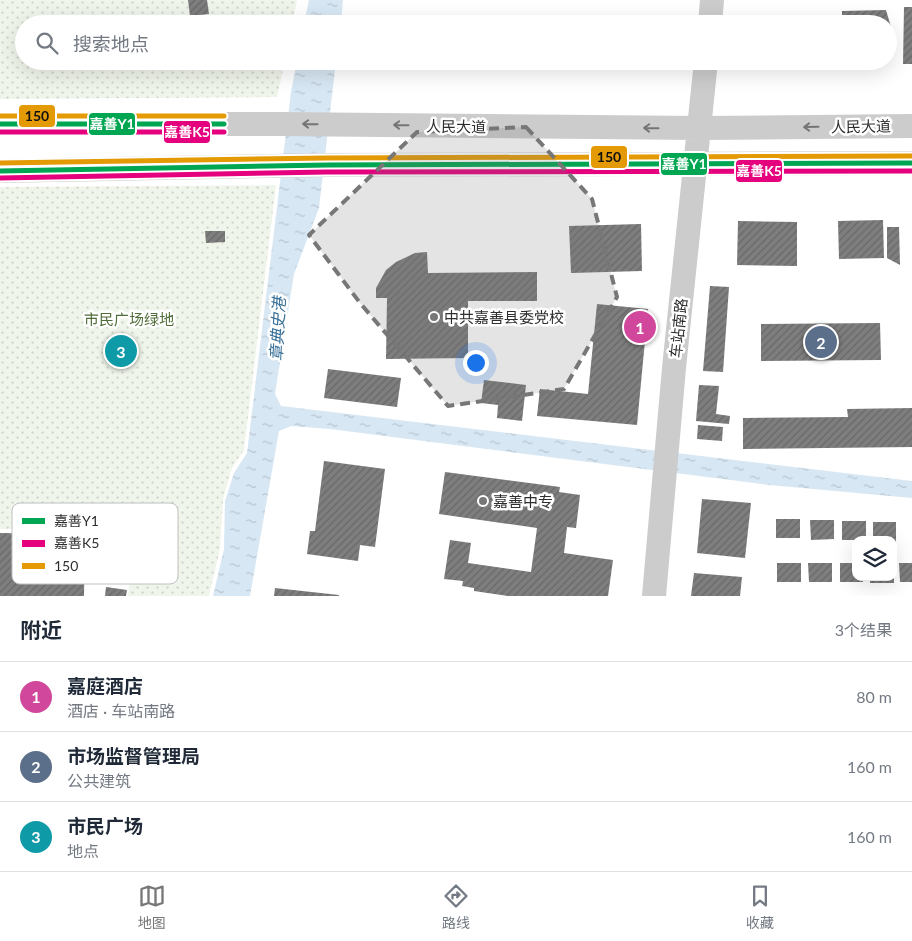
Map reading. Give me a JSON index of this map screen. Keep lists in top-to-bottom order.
{
  "streets": {
    "main road": ["人民大道", "车站南路"]
  },
  "crossings": [
    ["人民大道", "车站南路"]
  ],
  "water": ["章典史港"],
  "parks": ["市民广场绿地"],
  "places": ["中共嘉善县委党校", "嘉善中专"],
  "lines": ["transit line 150", "transit line 嘉善Y1", "transit line 嘉善K5"],
  "legend": ["嘉善Y1", "嘉善K5", "150"],
  "page": {
    "search": "搜索地点",
    "pins": ["1", "2", "3"],
    "heading": ["附近", "3个结果"],
    "list": [
      {
        "mark": "1",
        "name": "嘉庭酒店",
        "note": "酒店 · 车站南路",
        "value": "80 m"
      },
      {
        "mark": "2",
        "name": "市场监督管理局",
        "note": "公共建筑",
        "value": "160 m"
      },
      {
        "mark": "3",
        "name": "市民广场",
        "note": "地点",
        "value": "160 m"
      }
    ],
    "nav": ["地图", "路线", "收藏"]
  }
}
